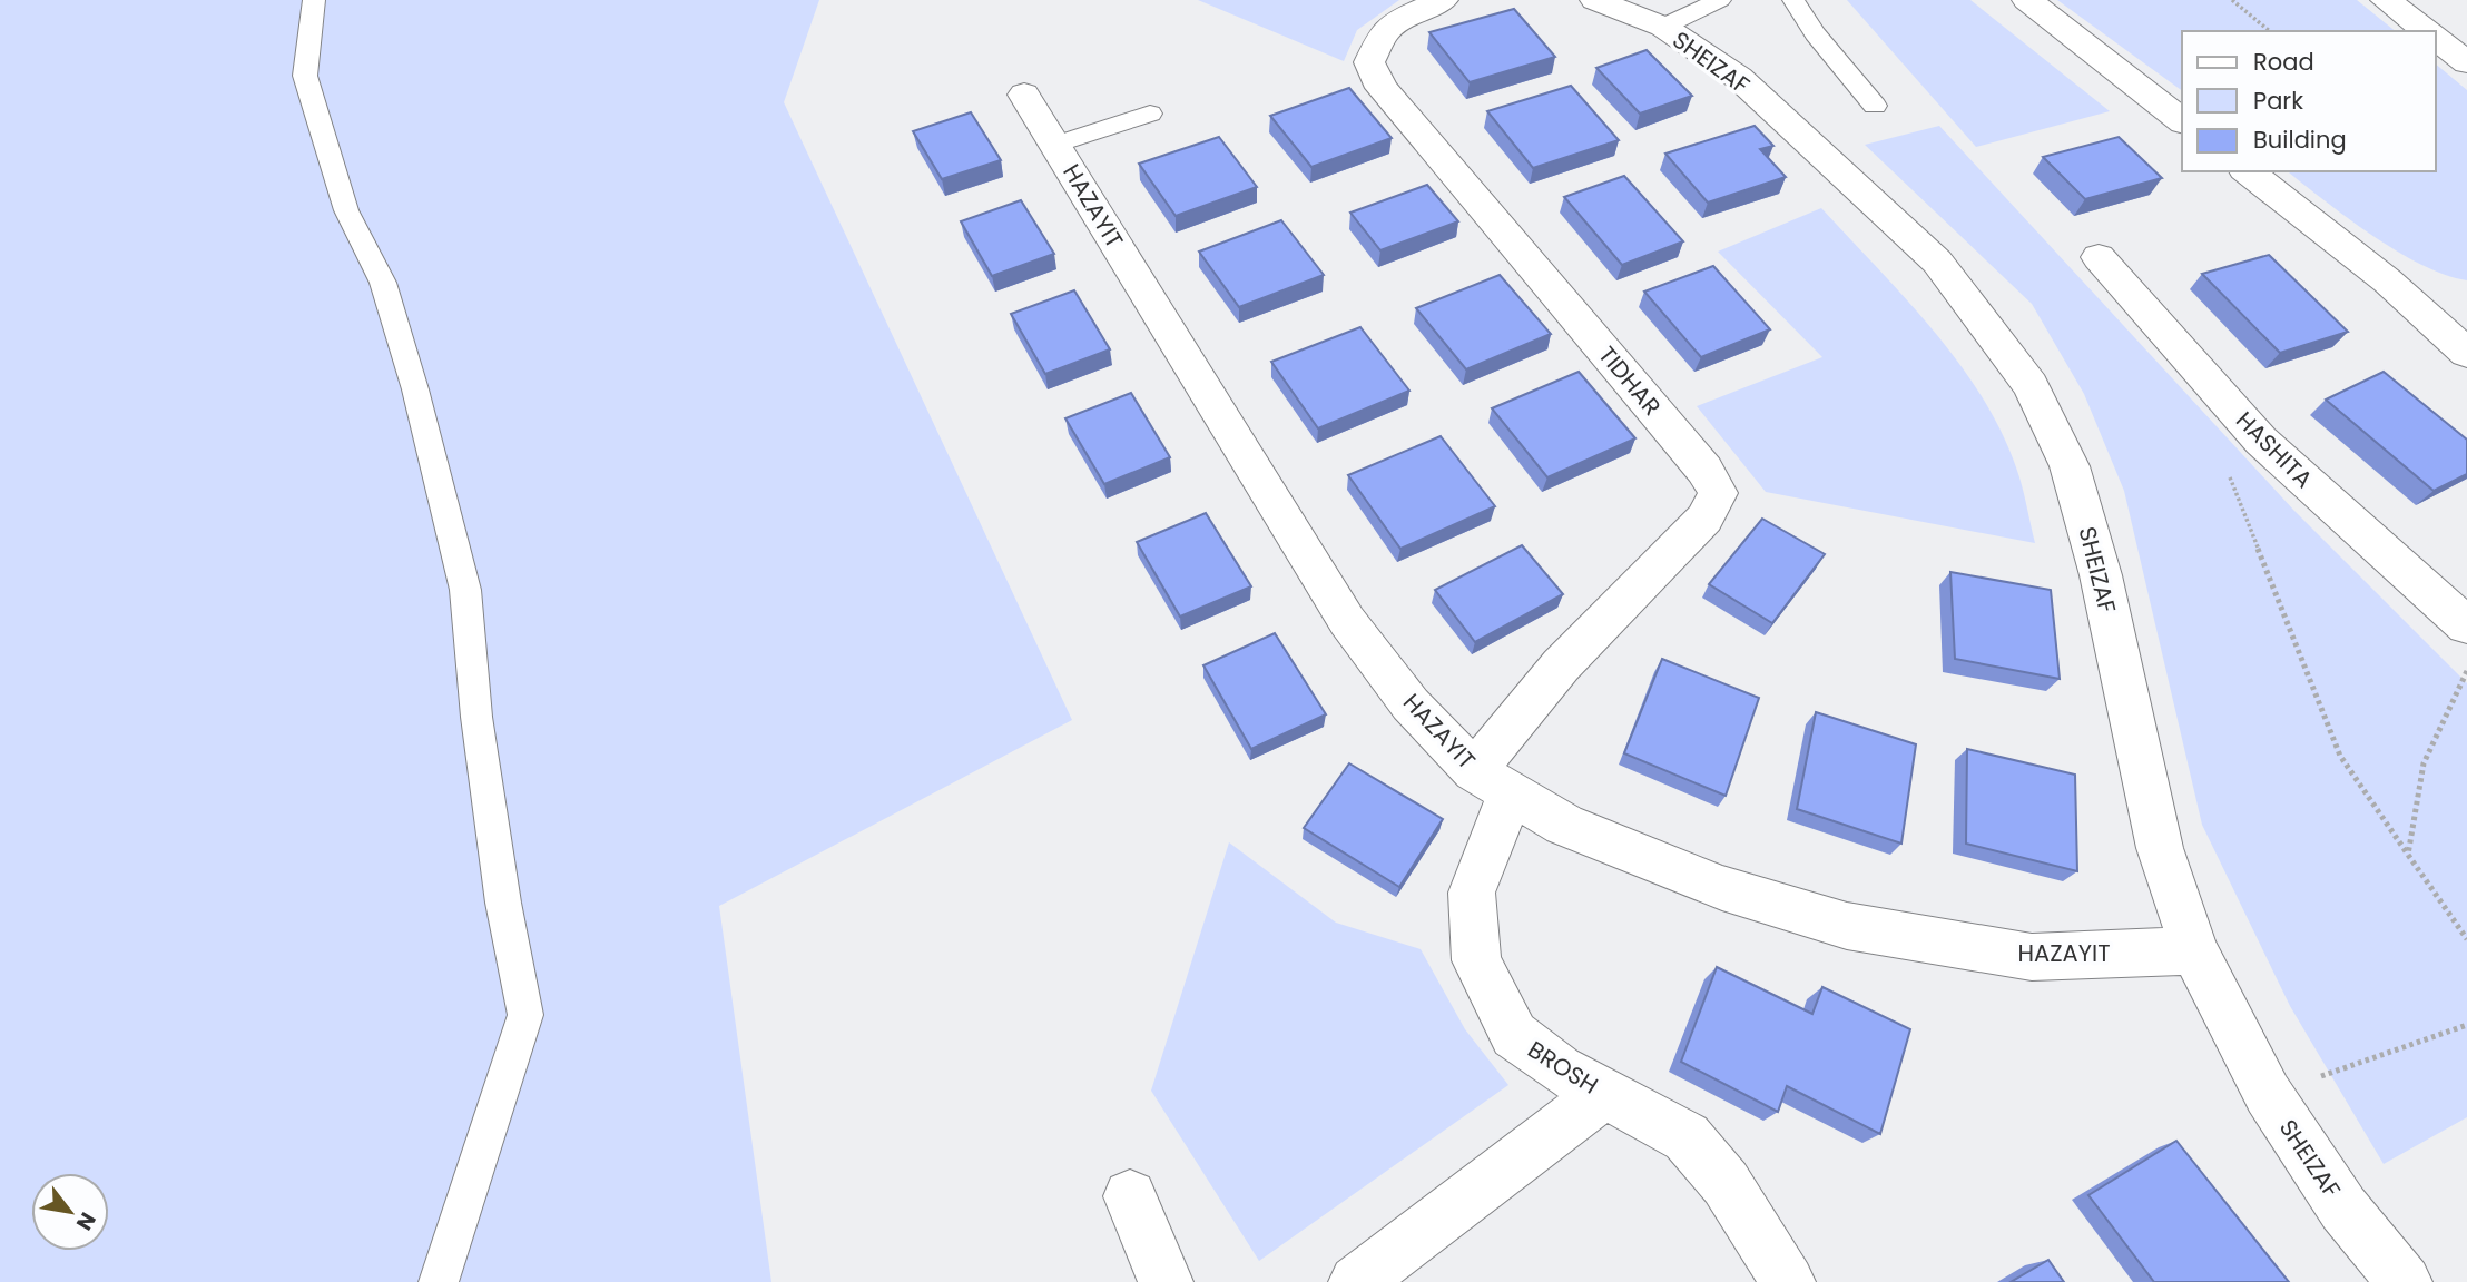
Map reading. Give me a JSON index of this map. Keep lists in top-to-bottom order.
{
  "streets": {
    "street": [
      "SHEIZAF",
      "HAZAYIT",
      "TIDHAR",
      "HASHITA",
      "BROSH"
    ]
  },
  "crossings": [
    ["SHEIZAF", "HAZAYIT"],
    ["HAZAYIT", "TIDHAR"],
    ["HAZAYIT", "BROSH"],
    ["TIDHAR", "BROSH"]
  ],
  "legend": ["Road", "Park", "Building"],
  "north": "bottom right"
}
